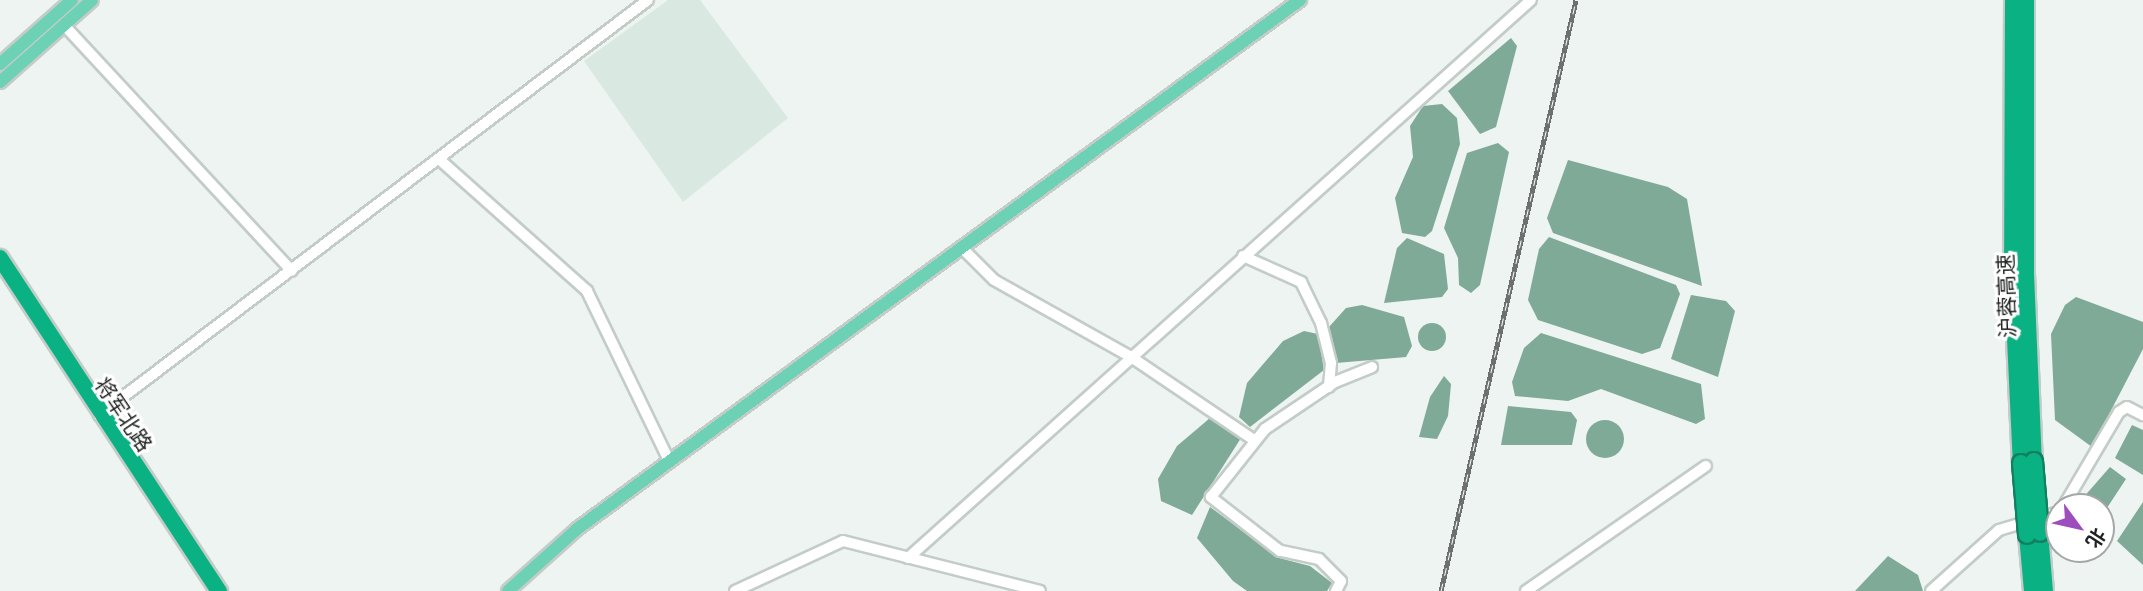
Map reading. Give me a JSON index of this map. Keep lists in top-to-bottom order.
{
  "streets": {
    "highway": ["沪蓉高速", "将军北路"]
  },
  "north": "bottom right"
}
